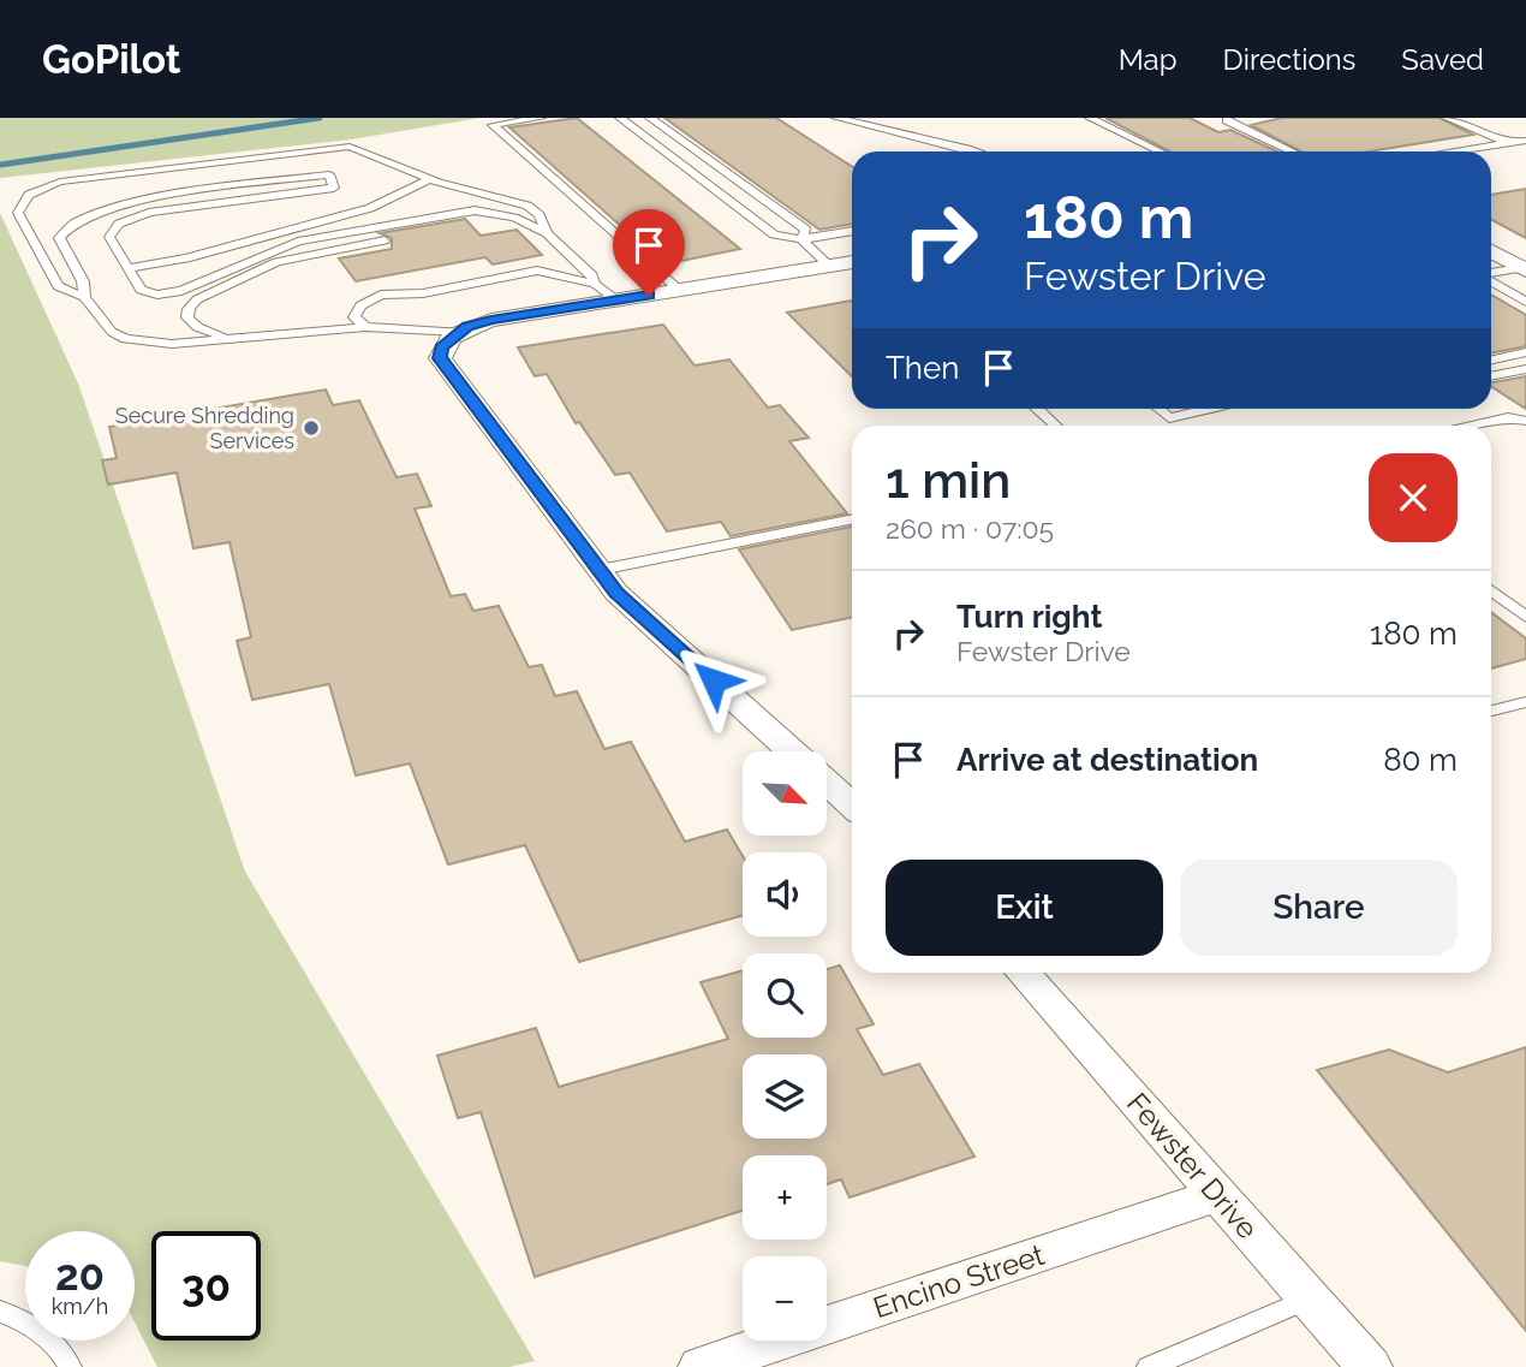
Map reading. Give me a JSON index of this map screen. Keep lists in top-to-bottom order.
{
  "streets": {
    "street": ["Fewster Drive", "Encino Street"]
  },
  "crossings": [
    ["Fewster Drive", "Encino Street"]
  ],
  "places": ["Secure Shredding Services"],
  "north": "bottom right",
  "page": {
    "header": "GoPilot",
    "nav": ["Map", "Directions", "Saved"],
    "turn": ["180 m", "Fewster Drive"],
    "then": "Then",
    "heading": ["1 min", "260 m · 07:05"],
    "list": [
      {
        "name": "Turn right",
        "note": "Fewster Drive",
        "value": "180 m"
      },
      {
        "name": "Arrive at destination",
        "value": "80 m"
      }
    ],
    "map_buttons": ["+", "−"],
    "buttons": ["Exit", "Share"],
    "speed": "20 km/h",
    "limit": "30"
  }
}
